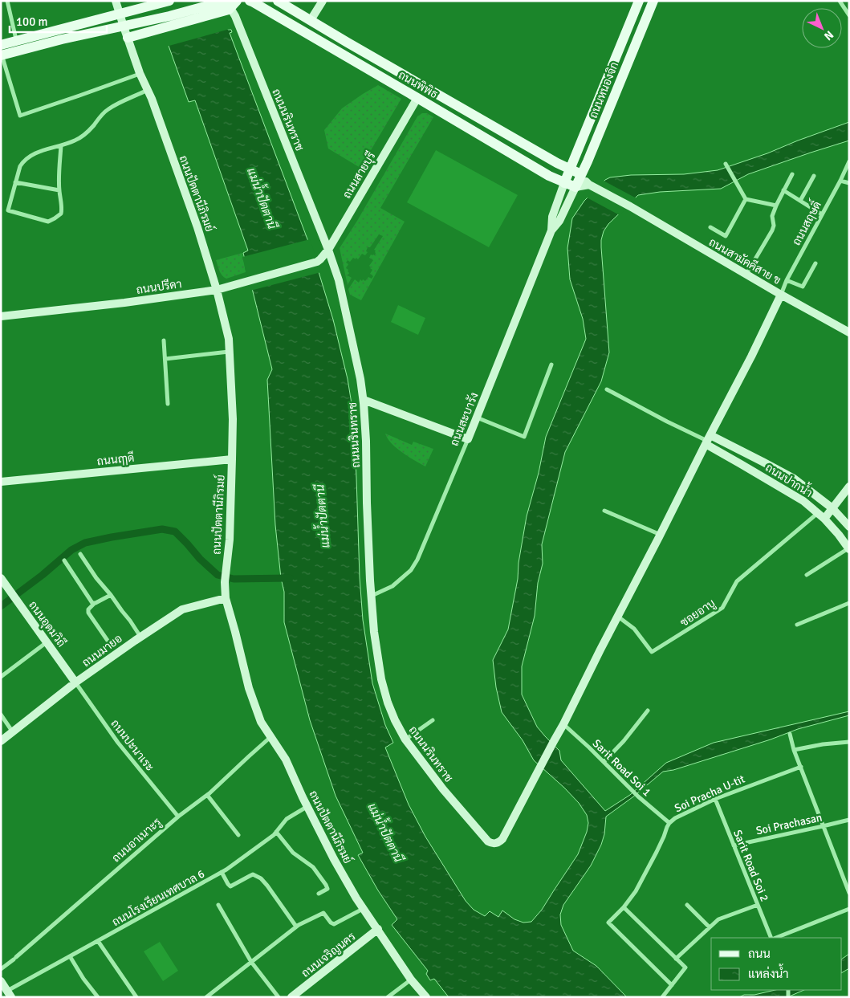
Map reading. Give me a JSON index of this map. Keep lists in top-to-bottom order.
{
  "streets": {
    "main road": ["ถนนพิพิธ", "ถนนหนองจิก"],
    "street": [
      "ถนนนรินทราช",
      "ถนนสายบุรี",
      "ถนนปัตตานีภิรมย์",
      "ถนนสฤษดิ์",
      "ถนนสามัคคีสาย ข",
      "ถนนปรีดา",
      "ถนนสะบารัง",
      "ถนนฤๅดี",
      "ถนนปากน้ำ",
      "ซอยอาบู",
      "ถนนอุดมวิถี",
      "ถนนมายอ",
      "ถนนปะนาเระ",
      "Sarit Road Soi 1",
      "Soi Pracha U-tit",
      "Soi Prachasan",
      "ถนนอาเนาะรู",
      "Sarit Road Soi 2",
      "ถนนโรงเรียนเทศบาล 6",
      "ถนนเจริญนคร"
    ]
  },
  "crossings": [
    ["ถนนพิพิธ", "ถนนหนองจิก"],
    ["ถนนพิพิธ", "ถนนสายบุรี"],
    ["ถนนนรินทราช", "ถนนสายบุรี"],
    ["ถนนนรินทราช", "ถนนสะบารัง"],
    ["ถนนนรินทราช", "Sarit Road Soi 1"],
    ["ถนนสายบุรี", "ถนนปรีดา"],
    ["ถนนปัตตานีภิรมย์", "ถนนปรีดา"],
    ["ถนนปัตตานีภิรมย์", "ถนนฤๅดี"],
    ["ถนนปัตตานีภิรมย์", "ถนนมายอ"],
    ["ถนนปัตตานีภิรมย์", "ถนนอาเนาะรู"],
    ["ถนนปัตตานีภิรมย์", "ถนนโรงเรียนเทศบาล 6"],
    ["ถนนปัตตานีภิรมย์", "ถนนเจริญนคร"],
    ["ถนนสฤษดิ์", "ถนนสามัคคีสาย ข"],
    ["ถนนปากน้ำ", "ซอยอาบู"],
    ["ถนนอุดมวิถี", "ถนนมายอ"],
    ["ถนนอุดมวิถี", "ถนนปะนาเระ"],
    ["ถนนมายอ", "ถนนปะนาเระ"],
    ["ถนนปะนาเระ", "ถนนอาเนาะรู"],
    ["Sarit Road Soi 1", "Soi Pracha U-tit"],
    ["Soi Pracha U-tit", "Sarit Road Soi 2"],
    ["Soi Prachasan", "Sarit Road Soi 2"]
  ],
  "water": ["แม่น้ำปัตตานี"],
  "legend": ["ถนน", "แหล่งน้ำ"],
  "scale_bar": "100 m",
  "north": "bottom right"
}
